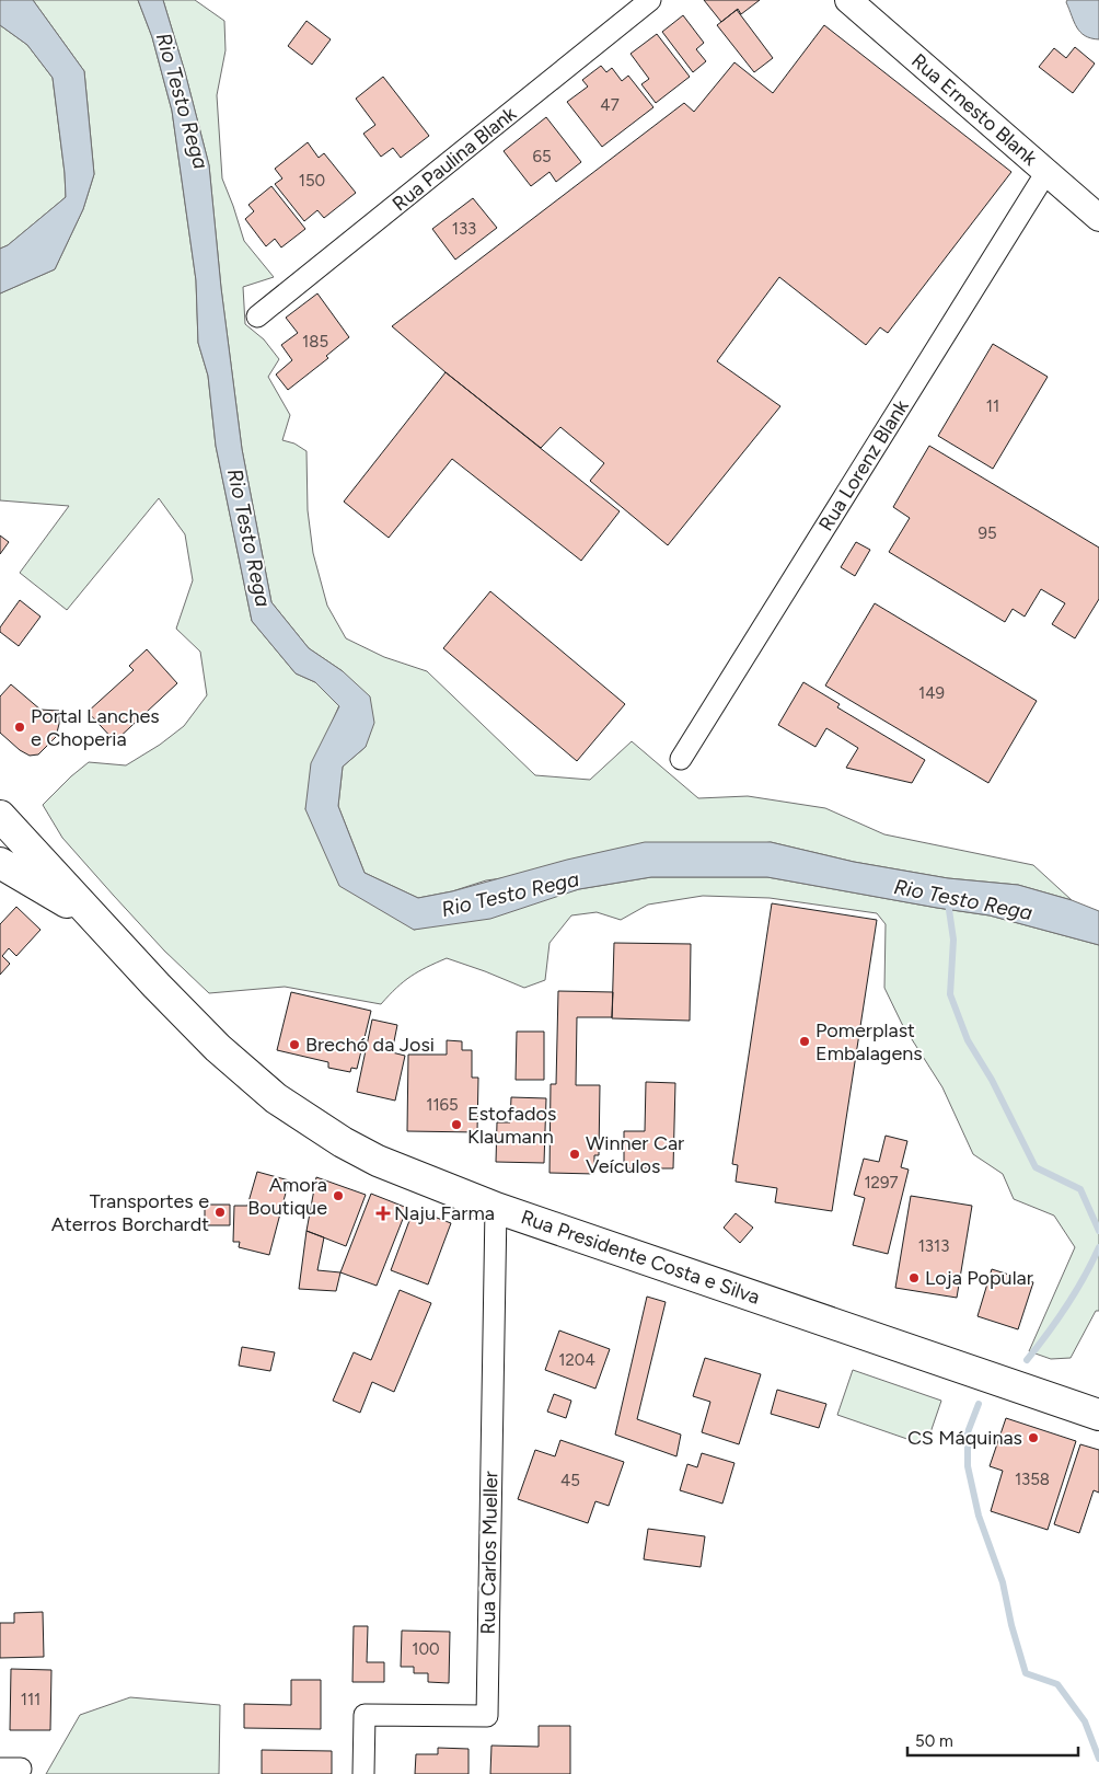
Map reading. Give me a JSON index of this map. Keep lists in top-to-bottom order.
{
  "streets": {
    "main road": ["Rua Presidente Costa e Silva"],
    "street": [
      "Rua Ernesto Blank",
      "Rua Paulina Blank",
      "Rua Lorenz Blank",
      "Rua Carlos Mueller"
    ]
  },
  "crossings": [
    ["Rua Ernesto Blank", "Rua Lorenz Blank"],
    ["Rua Presidente Costa e Silva", "Rua Carlos Mueller"]
  ],
  "water": ["Rio Testo Rega"],
  "places": {
    "other": [
      "Portal Lanches e Choperia",
      "Pomerplast Embalagens",
      "Brechó da Josi",
      "Estofados Klaumann",
      "Winner Car Veículos",
      "Amora Boutique",
      "Transportes e Aterros Borchardt",
      "Loja Popular",
      "CS Máquinas"
    ],
    "health": ["Naju Farma"]
  },
  "house_numbers": [
    "47",
    "65",
    "150",
    "133",
    "185",
    "11",
    "95",
    "149",
    "1165",
    "1297",
    "1313",
    "1204",
    "1358",
    "45",
    "100",
    "111"
  ],
  "scale_bar": "50 m"
}
